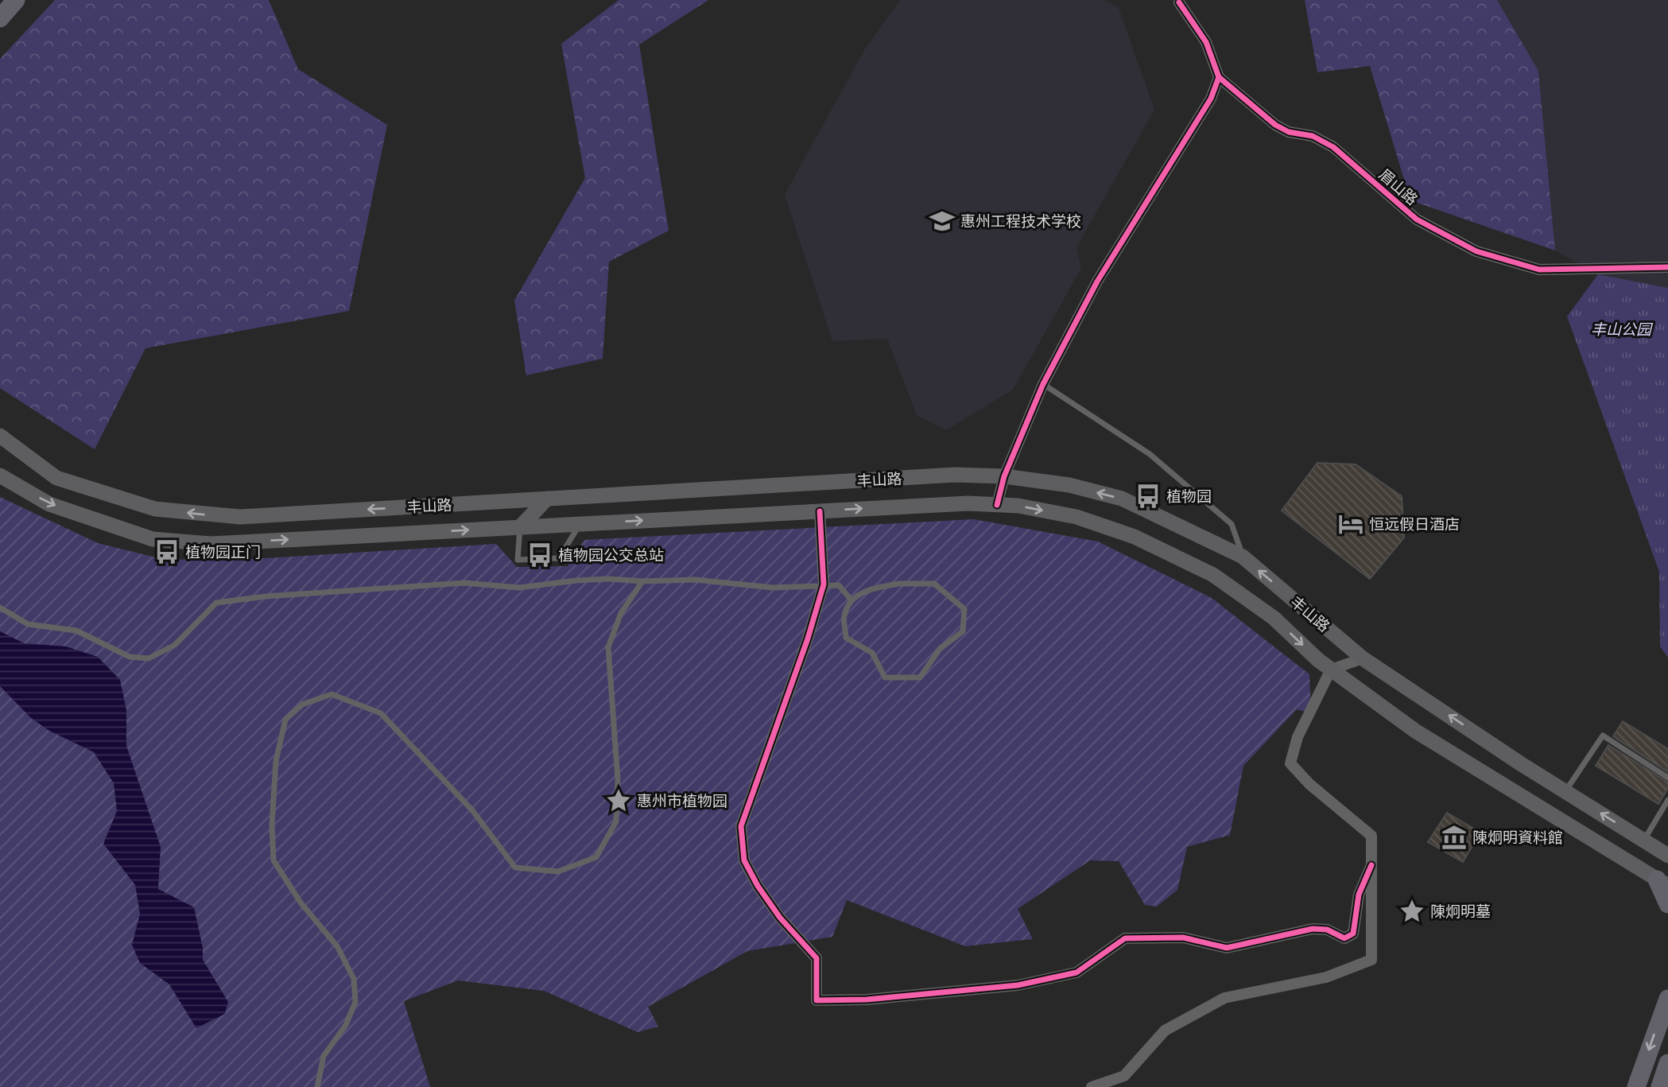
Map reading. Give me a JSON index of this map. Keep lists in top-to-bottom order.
{
  "streets": {
    "main road": ["丰山路"],
    "street": ["眉山路"]
  },
  "parks": ["丰山公园"],
  "places": {
    "school or university": ["惠州工程技术学校"],
    "bus stop": ["植物园", "植物园正门", "植物园公交总站"],
    "hotel": ["恒远假日酒店"],
    "place": ["惠州市植物园", "陳炯明墓"],
    "museum": ["陳炯明資料館"]
  }
}
